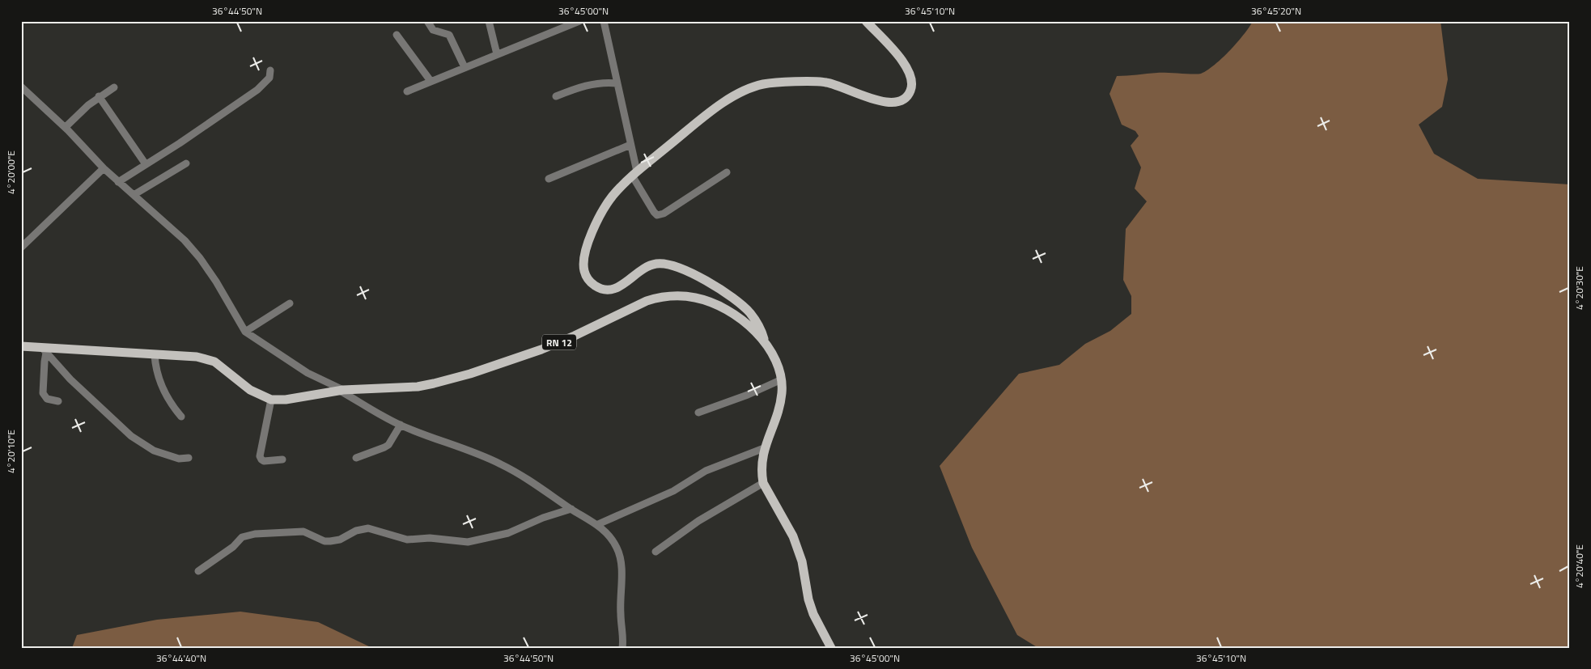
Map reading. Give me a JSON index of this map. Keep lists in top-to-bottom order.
{
  "streets": {
    "main road": ["RN 12"]
  },
  "coordinates": [
    "36°44'50\"N",
    "36°45'00\"N",
    "36°45'10\"N",
    "36°45'20\"N",
    "4°20'00\"E",
    "4°20'30\"E",
    "4°20'10\"E",
    "4°20'40\"E",
    "36°44'40\"N"
  ]
}
